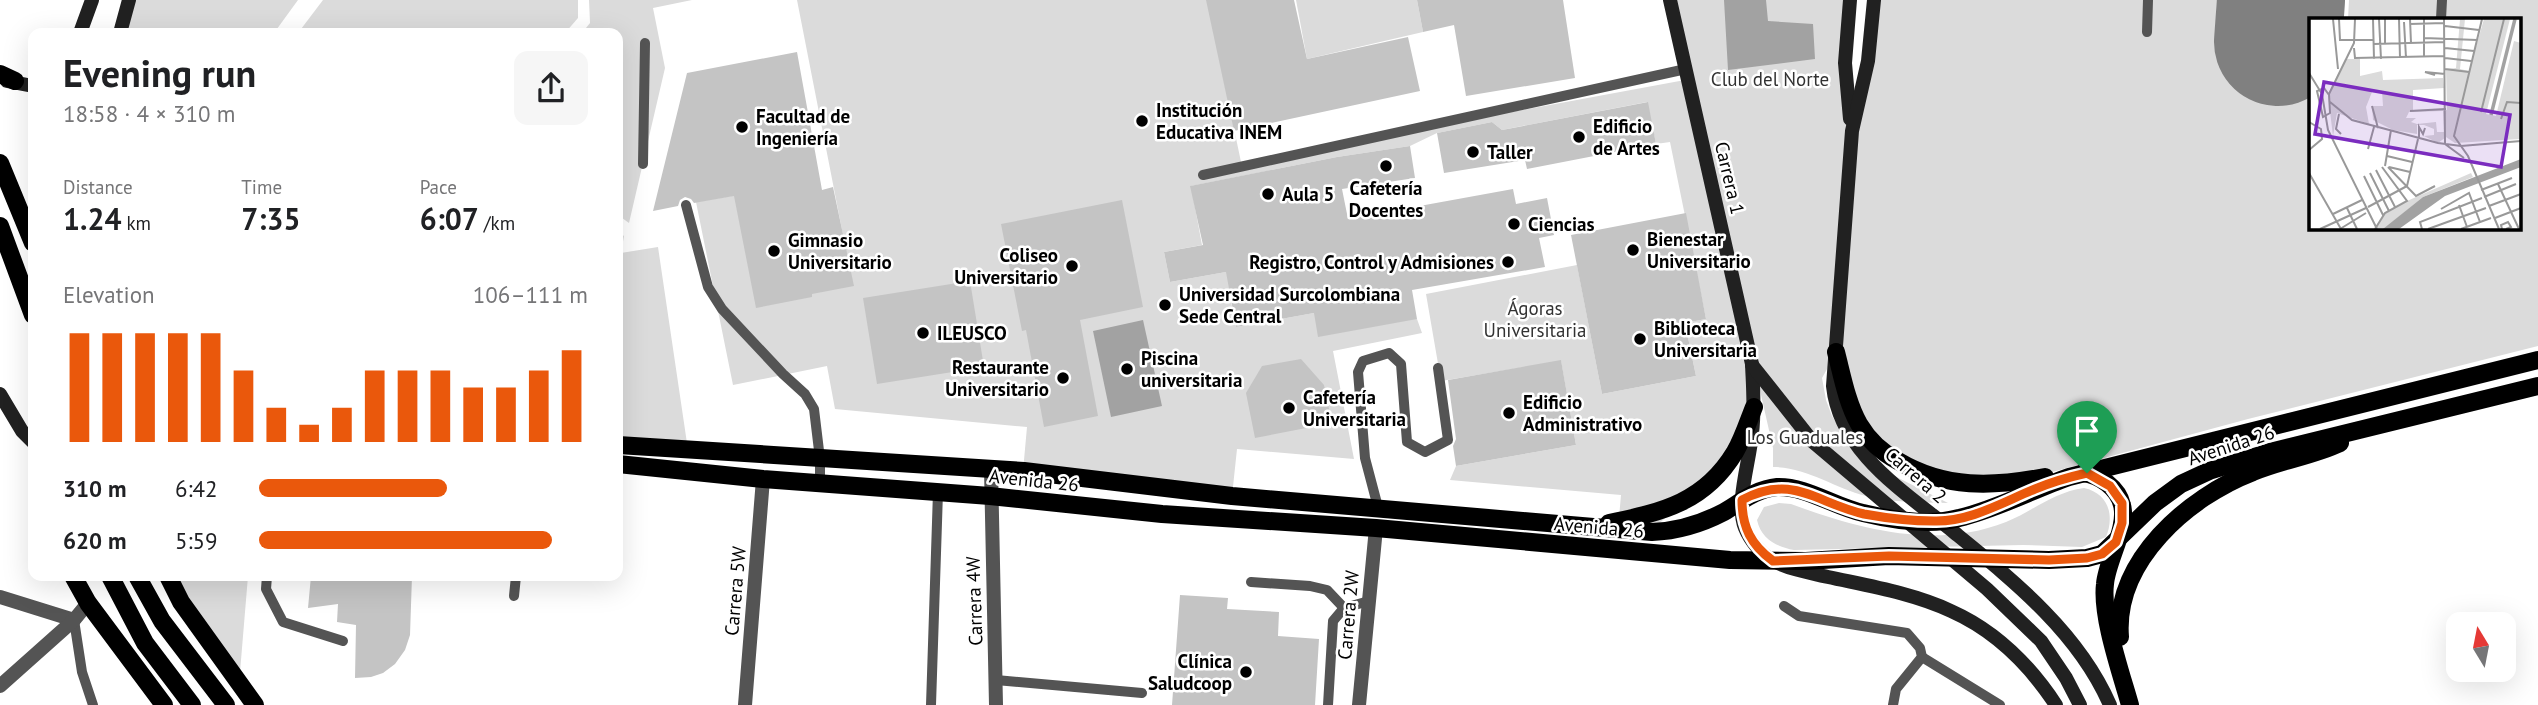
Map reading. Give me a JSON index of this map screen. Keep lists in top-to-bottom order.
{
  "streets": {
    "main road": ["Carrera 1", "Avenida 26", "Carrera 2"],
    "street": ["Carrera 5W", "Carrera 4W", "Carrera 2W"]
  },
  "crossings": [
    ["Carrera 1", "Avenida 26"],
    ["Avenida 26", "Carrera 5W"],
    ["Avenida 26", "Carrera 4W"],
    ["Avenida 26", "Carrera 2W"]
  ],
  "parks": ["Club del Norte", "Ágoras Universitaria", "Los Guaduales"],
  "places": [
    "Institución Educativa INEM",
    "Facultad de Ingeniería",
    "Edificio de Artes",
    "Taller",
    "Cafetería Docentes",
    "Aula 5",
    "Ciencias",
    "Bienestar Universitario",
    "Gimnasio Universitario",
    "Registro, Control y Admisiones",
    "Coliseo Universitario",
    "Universidad Surcolombiana Sede Central",
    "ILEUSCO",
    "Biblioteca Universitaria",
    "Piscina universitaria",
    "Restaurante Universitario",
    "Cafetería Universitaria",
    "Edificio Administrativo",
    "Clínica Saludcoop"
  ],
  "north": "top",
  "page": {
    "heading": ["Evening run", "18:58 · 4 × 310 m"],
    "stats": [
      ["Distance", "1.24 km"],
      ["Time", "7:35"],
      ["Pace", "6:07 /km"]
    ],
    "chart": ["Elevation", "106–111 m"],
    "list": [
      {
        "name": "310 m",
        "note": "6:42"
      },
      {
        "name": "620 m",
        "note": "5:59"
      }
    ]
  }
}
